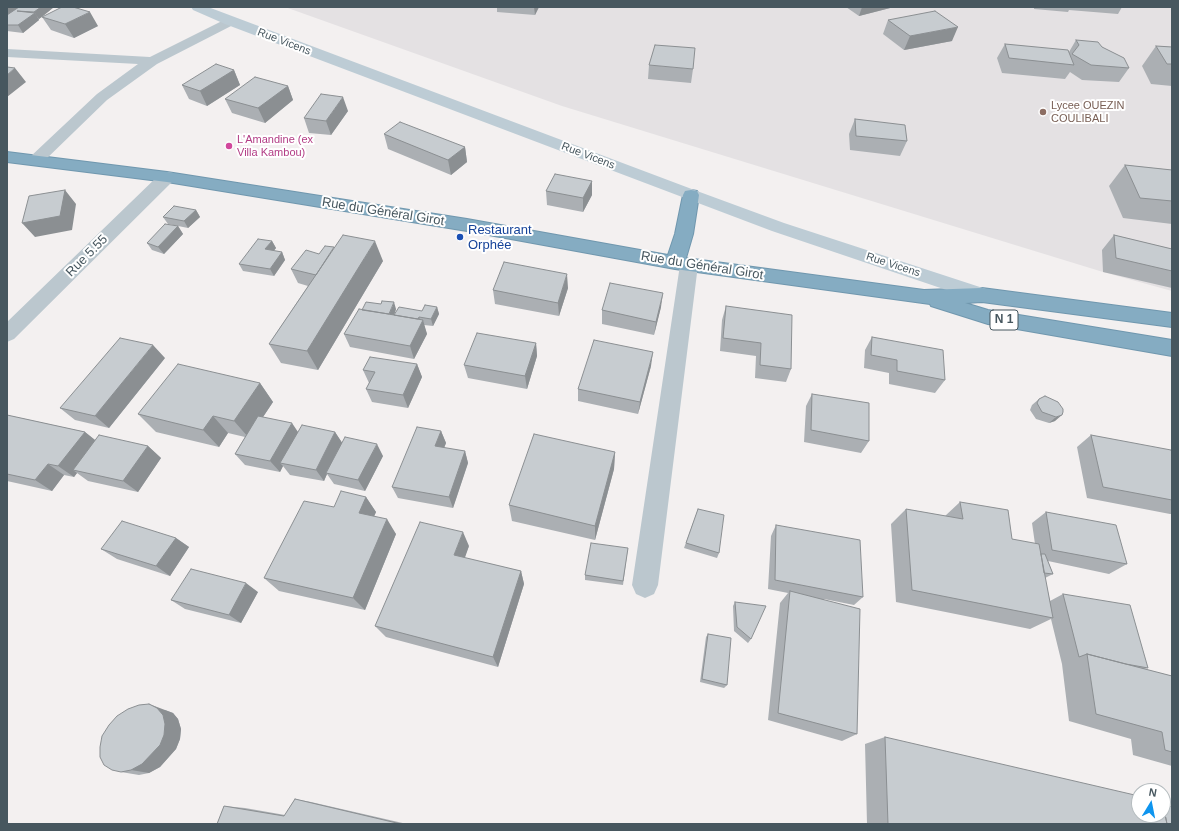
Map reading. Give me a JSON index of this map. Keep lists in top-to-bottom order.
{
  "streets": {
    "highway": ["Rue du Général Girot", "N 1"],
    "street": ["Rue Vicens", "Rue 5.55"]
  },
  "crossings": [
    ["Rue Vicens", "N 1"],
    ["Rue du Général Girot", "Rue 5.55"],
    ["Rue du Général Girot", "N 1"]
  ],
  "places": ["Lycee OUEZIN COULIBALI", "L'Amandine (ex Villa Kambou)", "Restaurant Orphée"],
  "north": "top"
}
